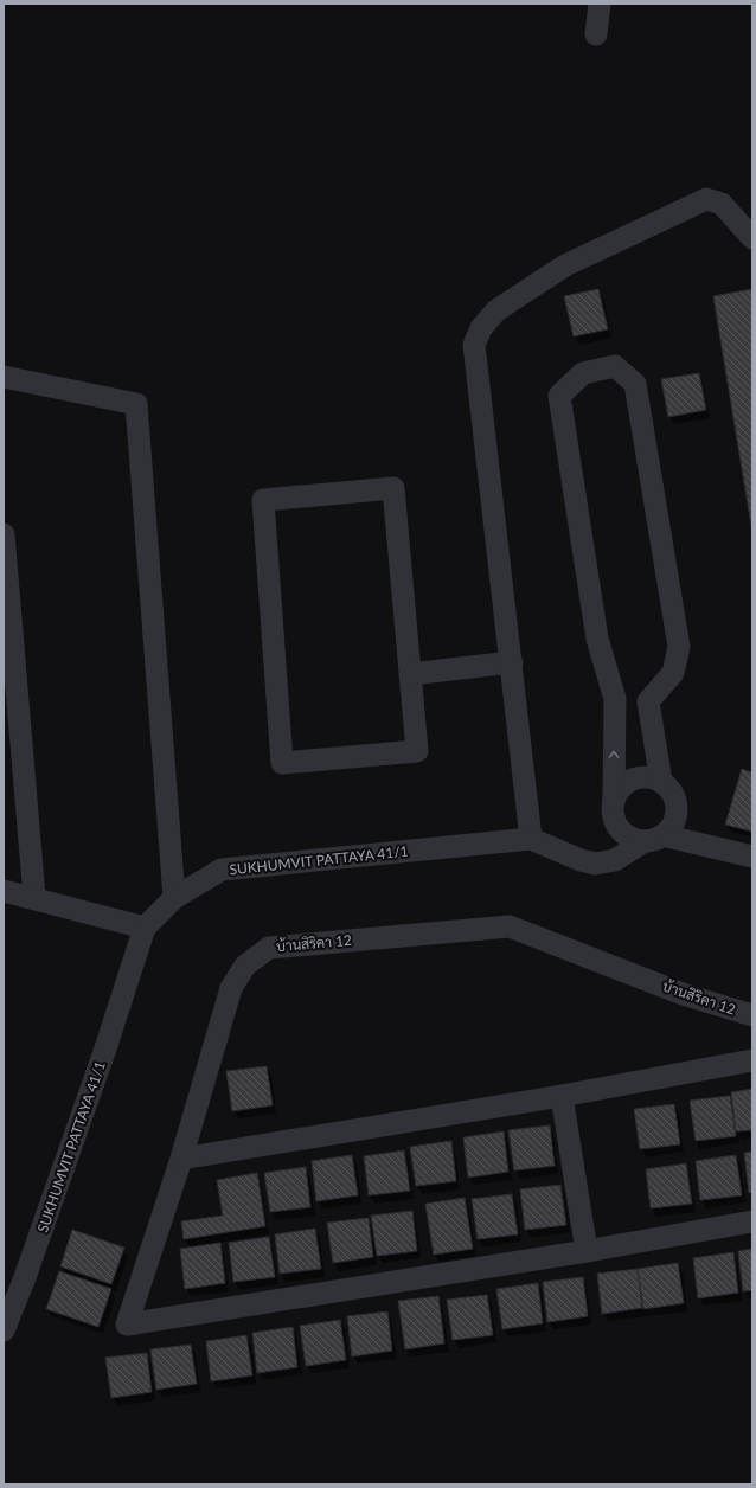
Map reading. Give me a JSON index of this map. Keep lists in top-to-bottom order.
{
  "streets": {
    "street": ["SUKHUMVIT PATTAYA 41/1", "บ้านสิริคา 12"]
  }
}
